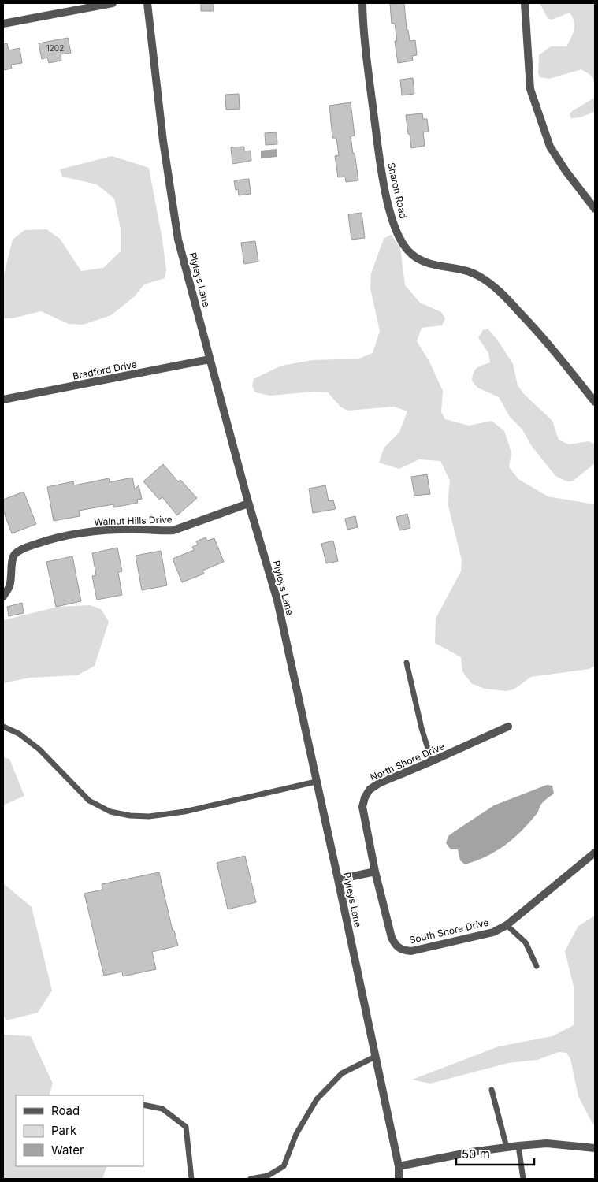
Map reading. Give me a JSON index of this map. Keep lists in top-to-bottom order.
{
  "streets": {
    "street": [
      "Sharon Road",
      "Plyleys Lane",
      "Bradford Drive",
      "Walnut Hills Drive",
      "North Shore Drive",
      "South Shore Drive"
    ]
  },
  "crossings": [
    ["Plyleys Lane", "Bradford Drive"],
    ["Plyleys Lane", "Walnut Hills Drive"],
    ["North Shore Drive", "South Shore Drive"]
  ],
  "house_numbers": ["1202"],
  "legend": ["Road", "Park", "Water"],
  "scale_bar": "50 m"
}
